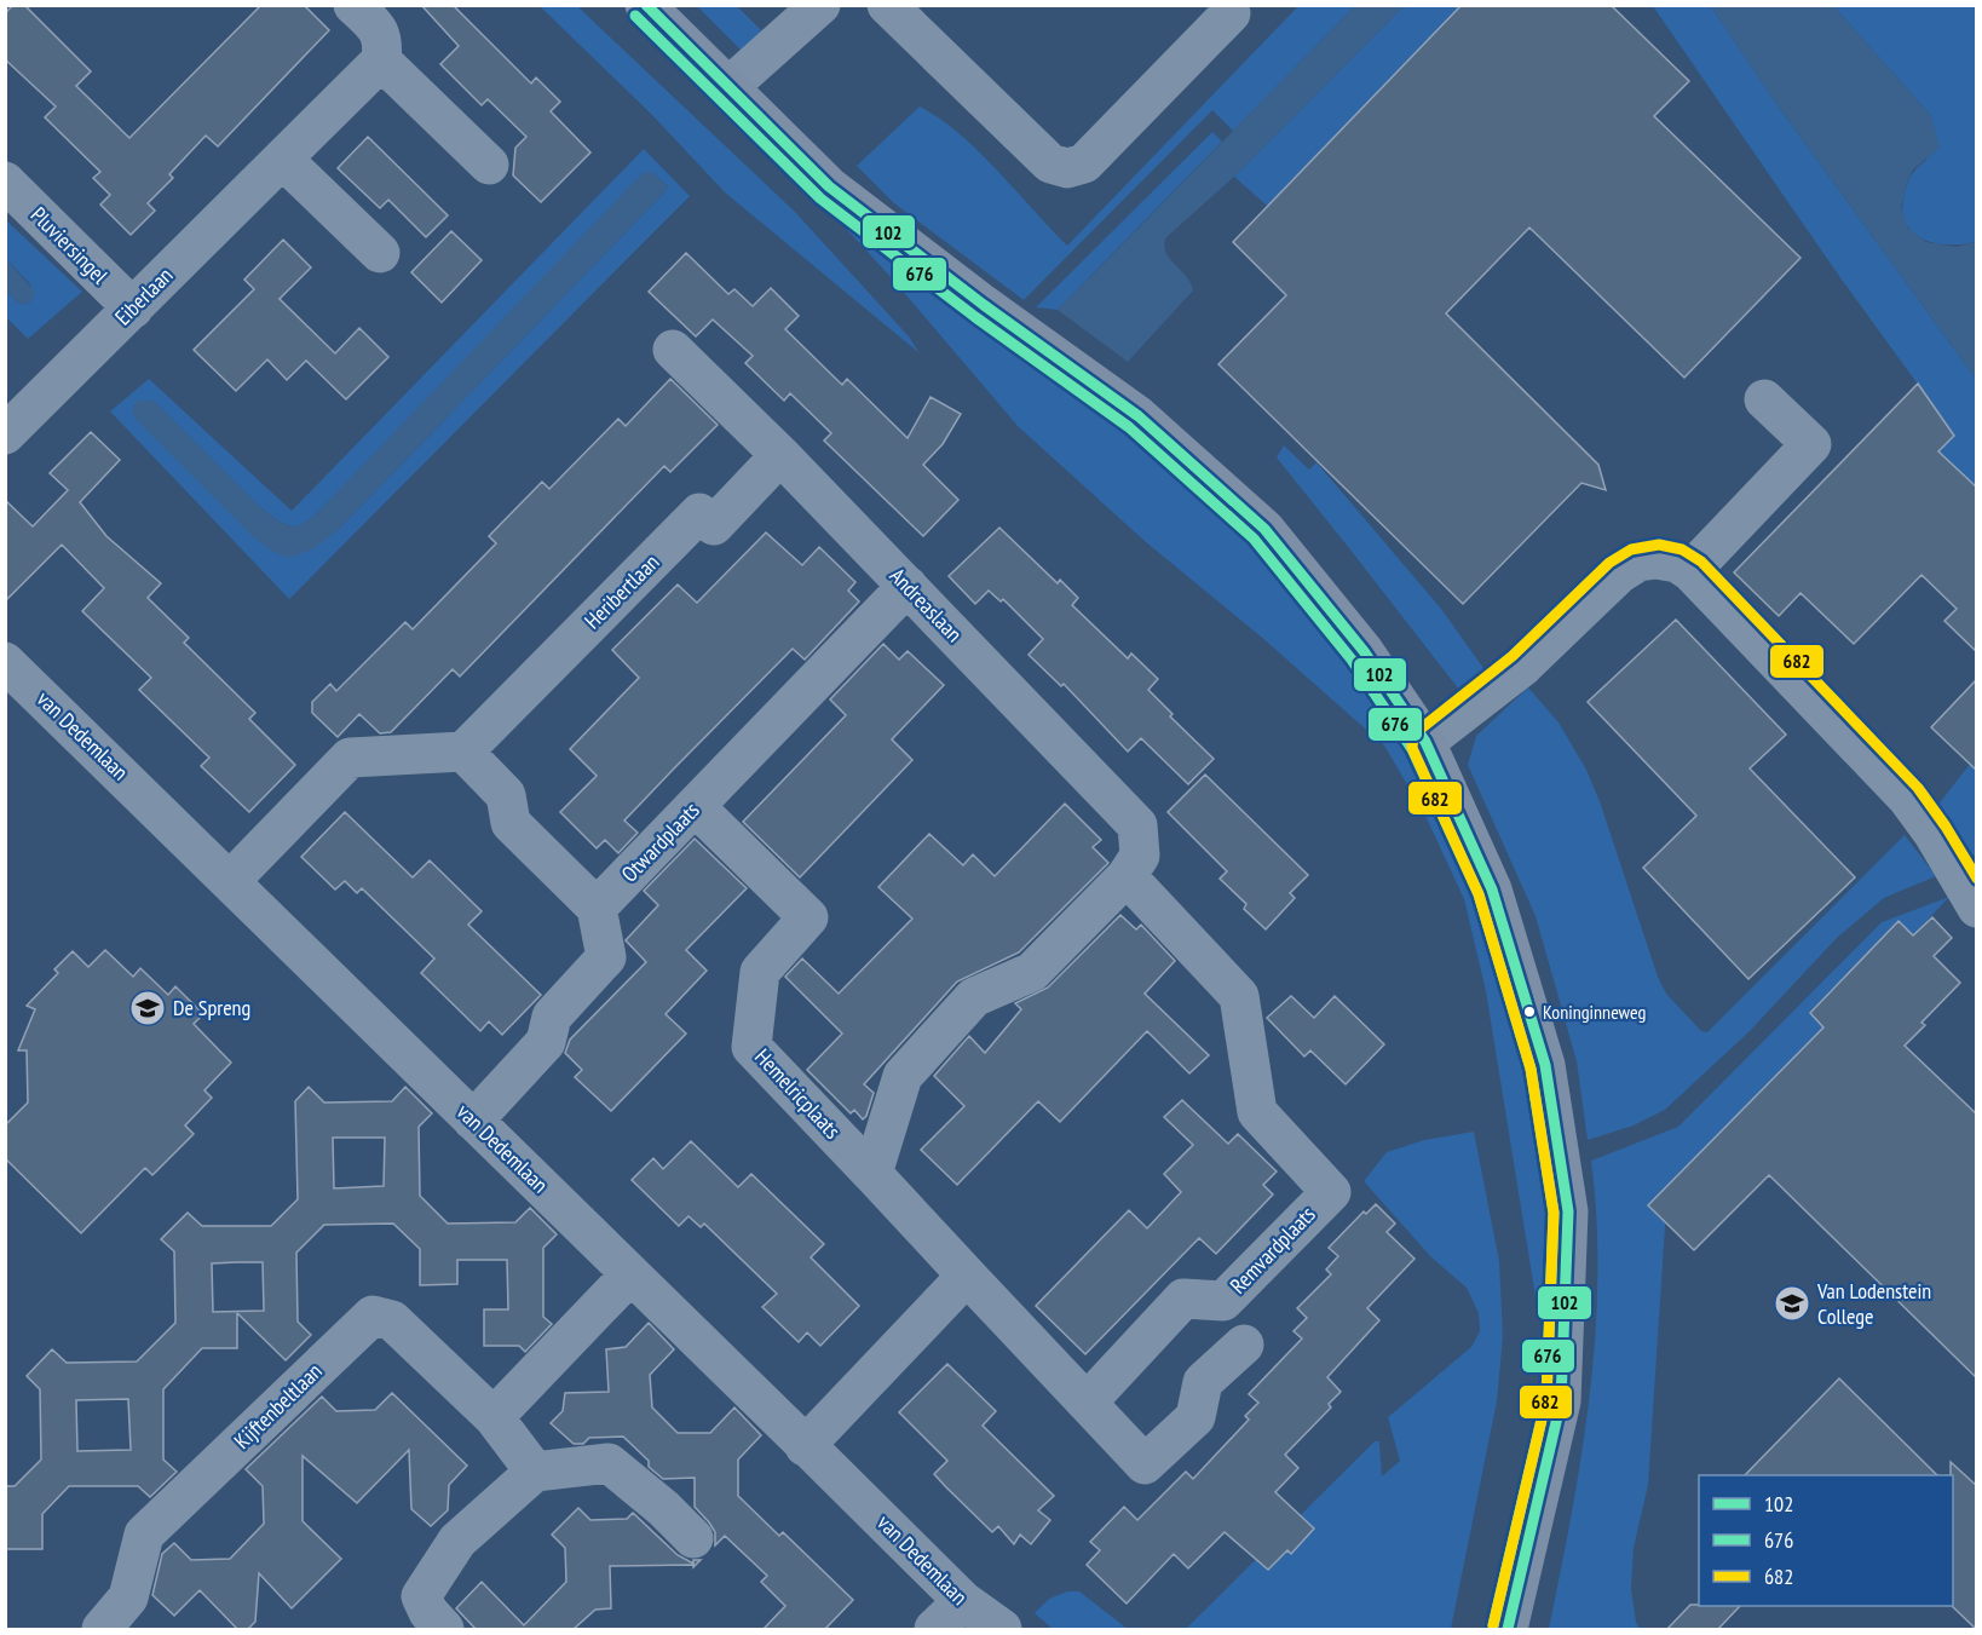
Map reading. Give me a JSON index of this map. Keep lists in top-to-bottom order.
{
  "streets": {
    "street": [
      "Pluviersingel",
      "Eiberlaan",
      "Heribertlaan",
      "Andreaslaan",
      "van Dedemlaan",
      "Otwardplaats",
      "Hemelricplaats",
      "Remvardplaats",
      "Kijftenbeltlaan"
    ]
  },
  "crossings": [
    ["Pluviersingel", "Eiberlaan"],
    ["Heribertlaan", "Andreaslaan"],
    ["Andreaslaan", "Otwardplaats"],
    ["Andreaslaan", "Remvardplaats"],
    ["Otwardplaats", "Hemelricplaats"]
  ],
  "places": {
    "school or university": ["De Spreng", "Van Lodenstein College"],
    "other": ["Koninginneweg"]
  },
  "lines": ["transit line 102", "transit line 676", "transit line 682"],
  "legend": ["102", "676", "682"]
}
